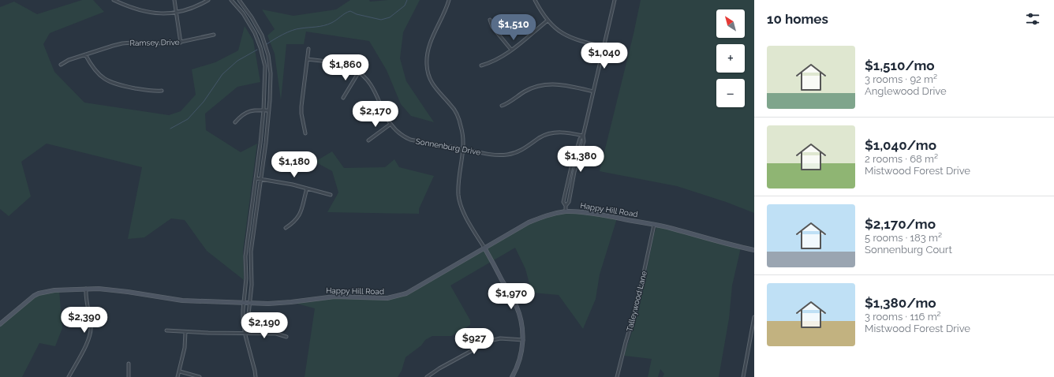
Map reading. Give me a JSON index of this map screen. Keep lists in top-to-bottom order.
{
  "streets": {
    "street": [
      "Ramsey Drive",
      "Sonnenburg Drive",
      "Happy Hill Road",
      "Talleywood Lane"
    ]
  },
  "crossings": [
    ["Happy Hill Road", "Talleywood Lane"]
  ],
  "north": "top left",
  "page": {
    "heading": "10 homes",
    "map_buttons": ["+", "−"],
    "price": [
      "$1,510",
      "$1,040",
      "$1,860",
      "$2,170",
      "$1,380",
      "$1,180",
      "$1,970",
      "$2,390",
      "$2,190",
      "$927"
    ],
    "list": [
      {
        "name": "$1,510/mo",
        "note": "3 rooms · 92 m² · Anglewood Drive"
      },
      {
        "name": "$1,040/mo",
        "note": "2 rooms · 68 m² · Mistwood Forest Drive"
      },
      {
        "name": "$2,170/mo",
        "note": "5 rooms · 183 m² · Sonnenburg Court"
      },
      {
        "name": "$1,380/mo",
        "note": "3 rooms · 116 m² · Mistwood Forest Drive"
      }
    ]
  }
}
